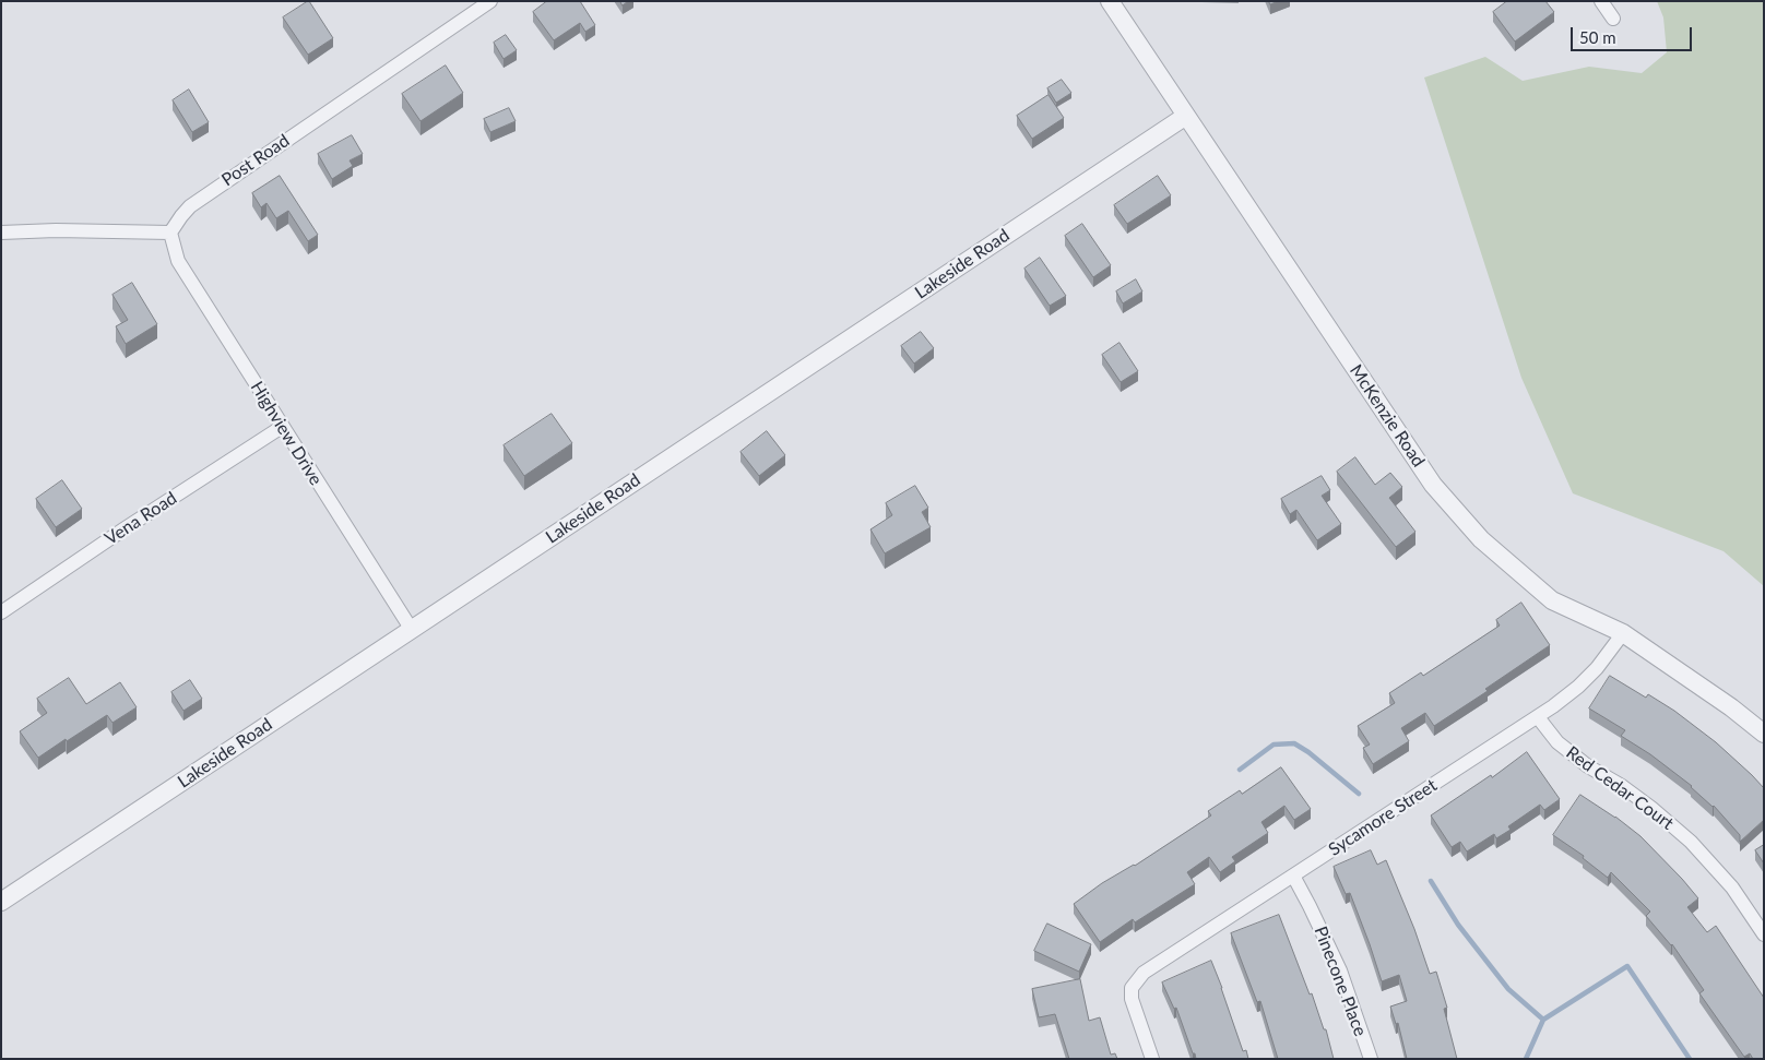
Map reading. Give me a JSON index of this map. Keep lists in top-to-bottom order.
{
  "streets": {
    "street": [
      "Post Road",
      "Lakeside Road",
      "McKenzie Road",
      "Highview Drive",
      "Vena Road",
      "Red Cedar Court",
      "Sycamore Street",
      "Pinecone Place"
    ]
  },
  "crossings": [
    ["Post Road", "Highview Drive"],
    ["Lakeside Road", "McKenzie Road"],
    ["Lakeside Road", "Highview Drive"],
    ["McKenzie Road", "Sycamore Street"],
    ["Highview Drive", "Vena Road"],
    ["Red Cedar Court", "Sycamore Street"],
    ["Sycamore Street", "Pinecone Place"]
  ],
  "scale_bar": "50 m"
}
